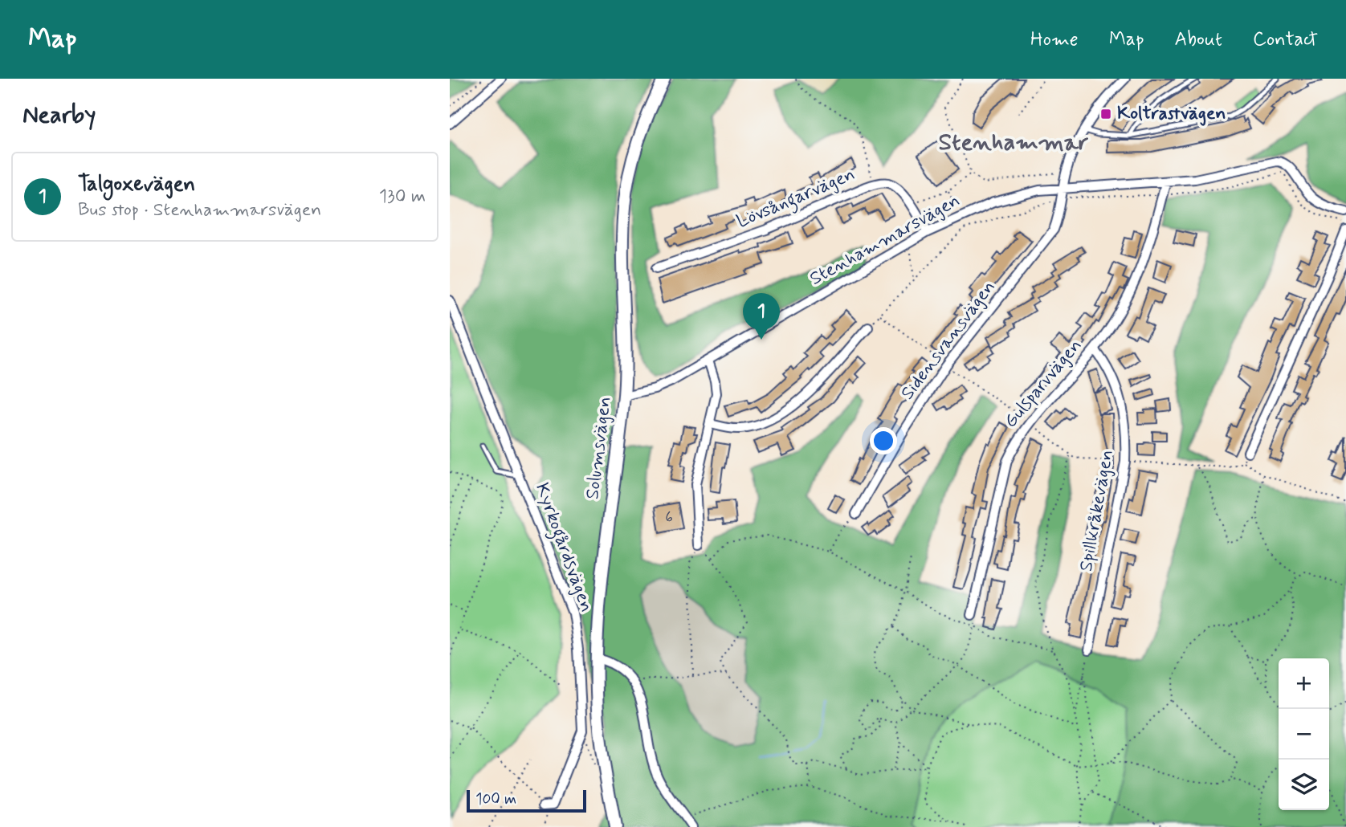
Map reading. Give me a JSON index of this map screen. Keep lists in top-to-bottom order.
{
  "streets": {
    "main road": ["Solumsvägen"],
    "street": [
      "Lövsångarvägen",
      "Stenhammarsvägen",
      "Sidensvansvägen",
      "Gulsparvvägen",
      "Spillkråkevägen",
      "Kyrkogårdsvägen"
    ]
  },
  "crossings": [
    ["Lövsångarvägen", "Stenhammarsvägen"],
    ["Stenhammarsvägen", "Sidensvansvägen"],
    ["Stenhammarsvägen", "Gulsparvvägen"],
    ["Stenhammarsvägen", "Solumsvägen"],
    ["Gulsparvvägen", "Spillkråkevägen"]
  ],
  "districts": ["Stenhammar"],
  "places": {
    "transit": ["Koltrastvägen"]
  },
  "house_numbers": ["6"],
  "scale_bar": "100 m",
  "page": {
    "header": "Map",
    "nav": [
      "Home",
      "Map",
      "About",
      "Contact"
    ],
    "heading": "Nearby",
    "list": [
      {
        "mark": "1",
        "name": "Talgoxevägen",
        "note": "Bus stop · Stenhammarsvägen",
        "value": "130 m"
      }
    ],
    "pins": "1",
    "map_buttons": ["+", "−"],
    "scale": "100 m"
  }
}
